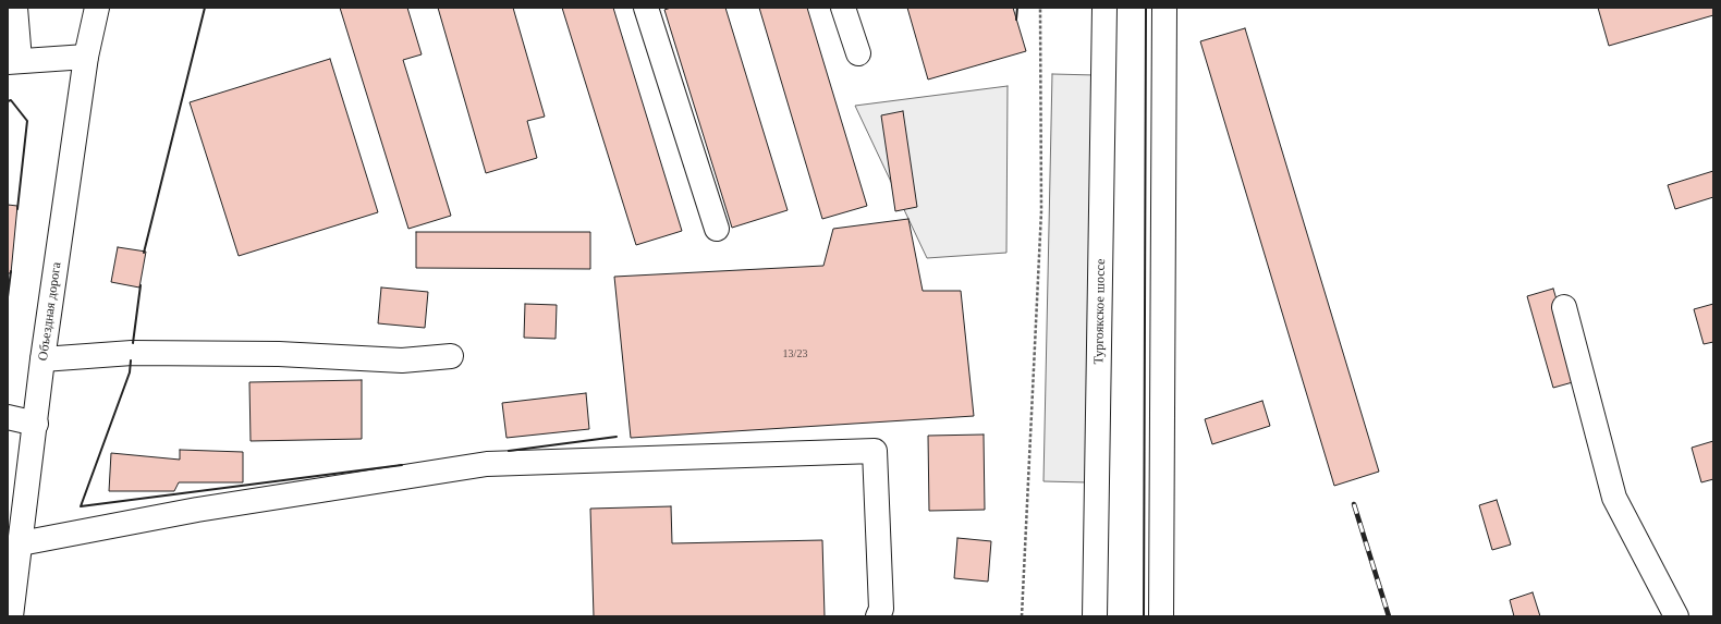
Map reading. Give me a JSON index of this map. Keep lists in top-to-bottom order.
{
  "streets": {
    "main road": ["Объездная дорога", "Тургоякское шоссе"]
  },
  "house_numbers": ["13/23"]
}
